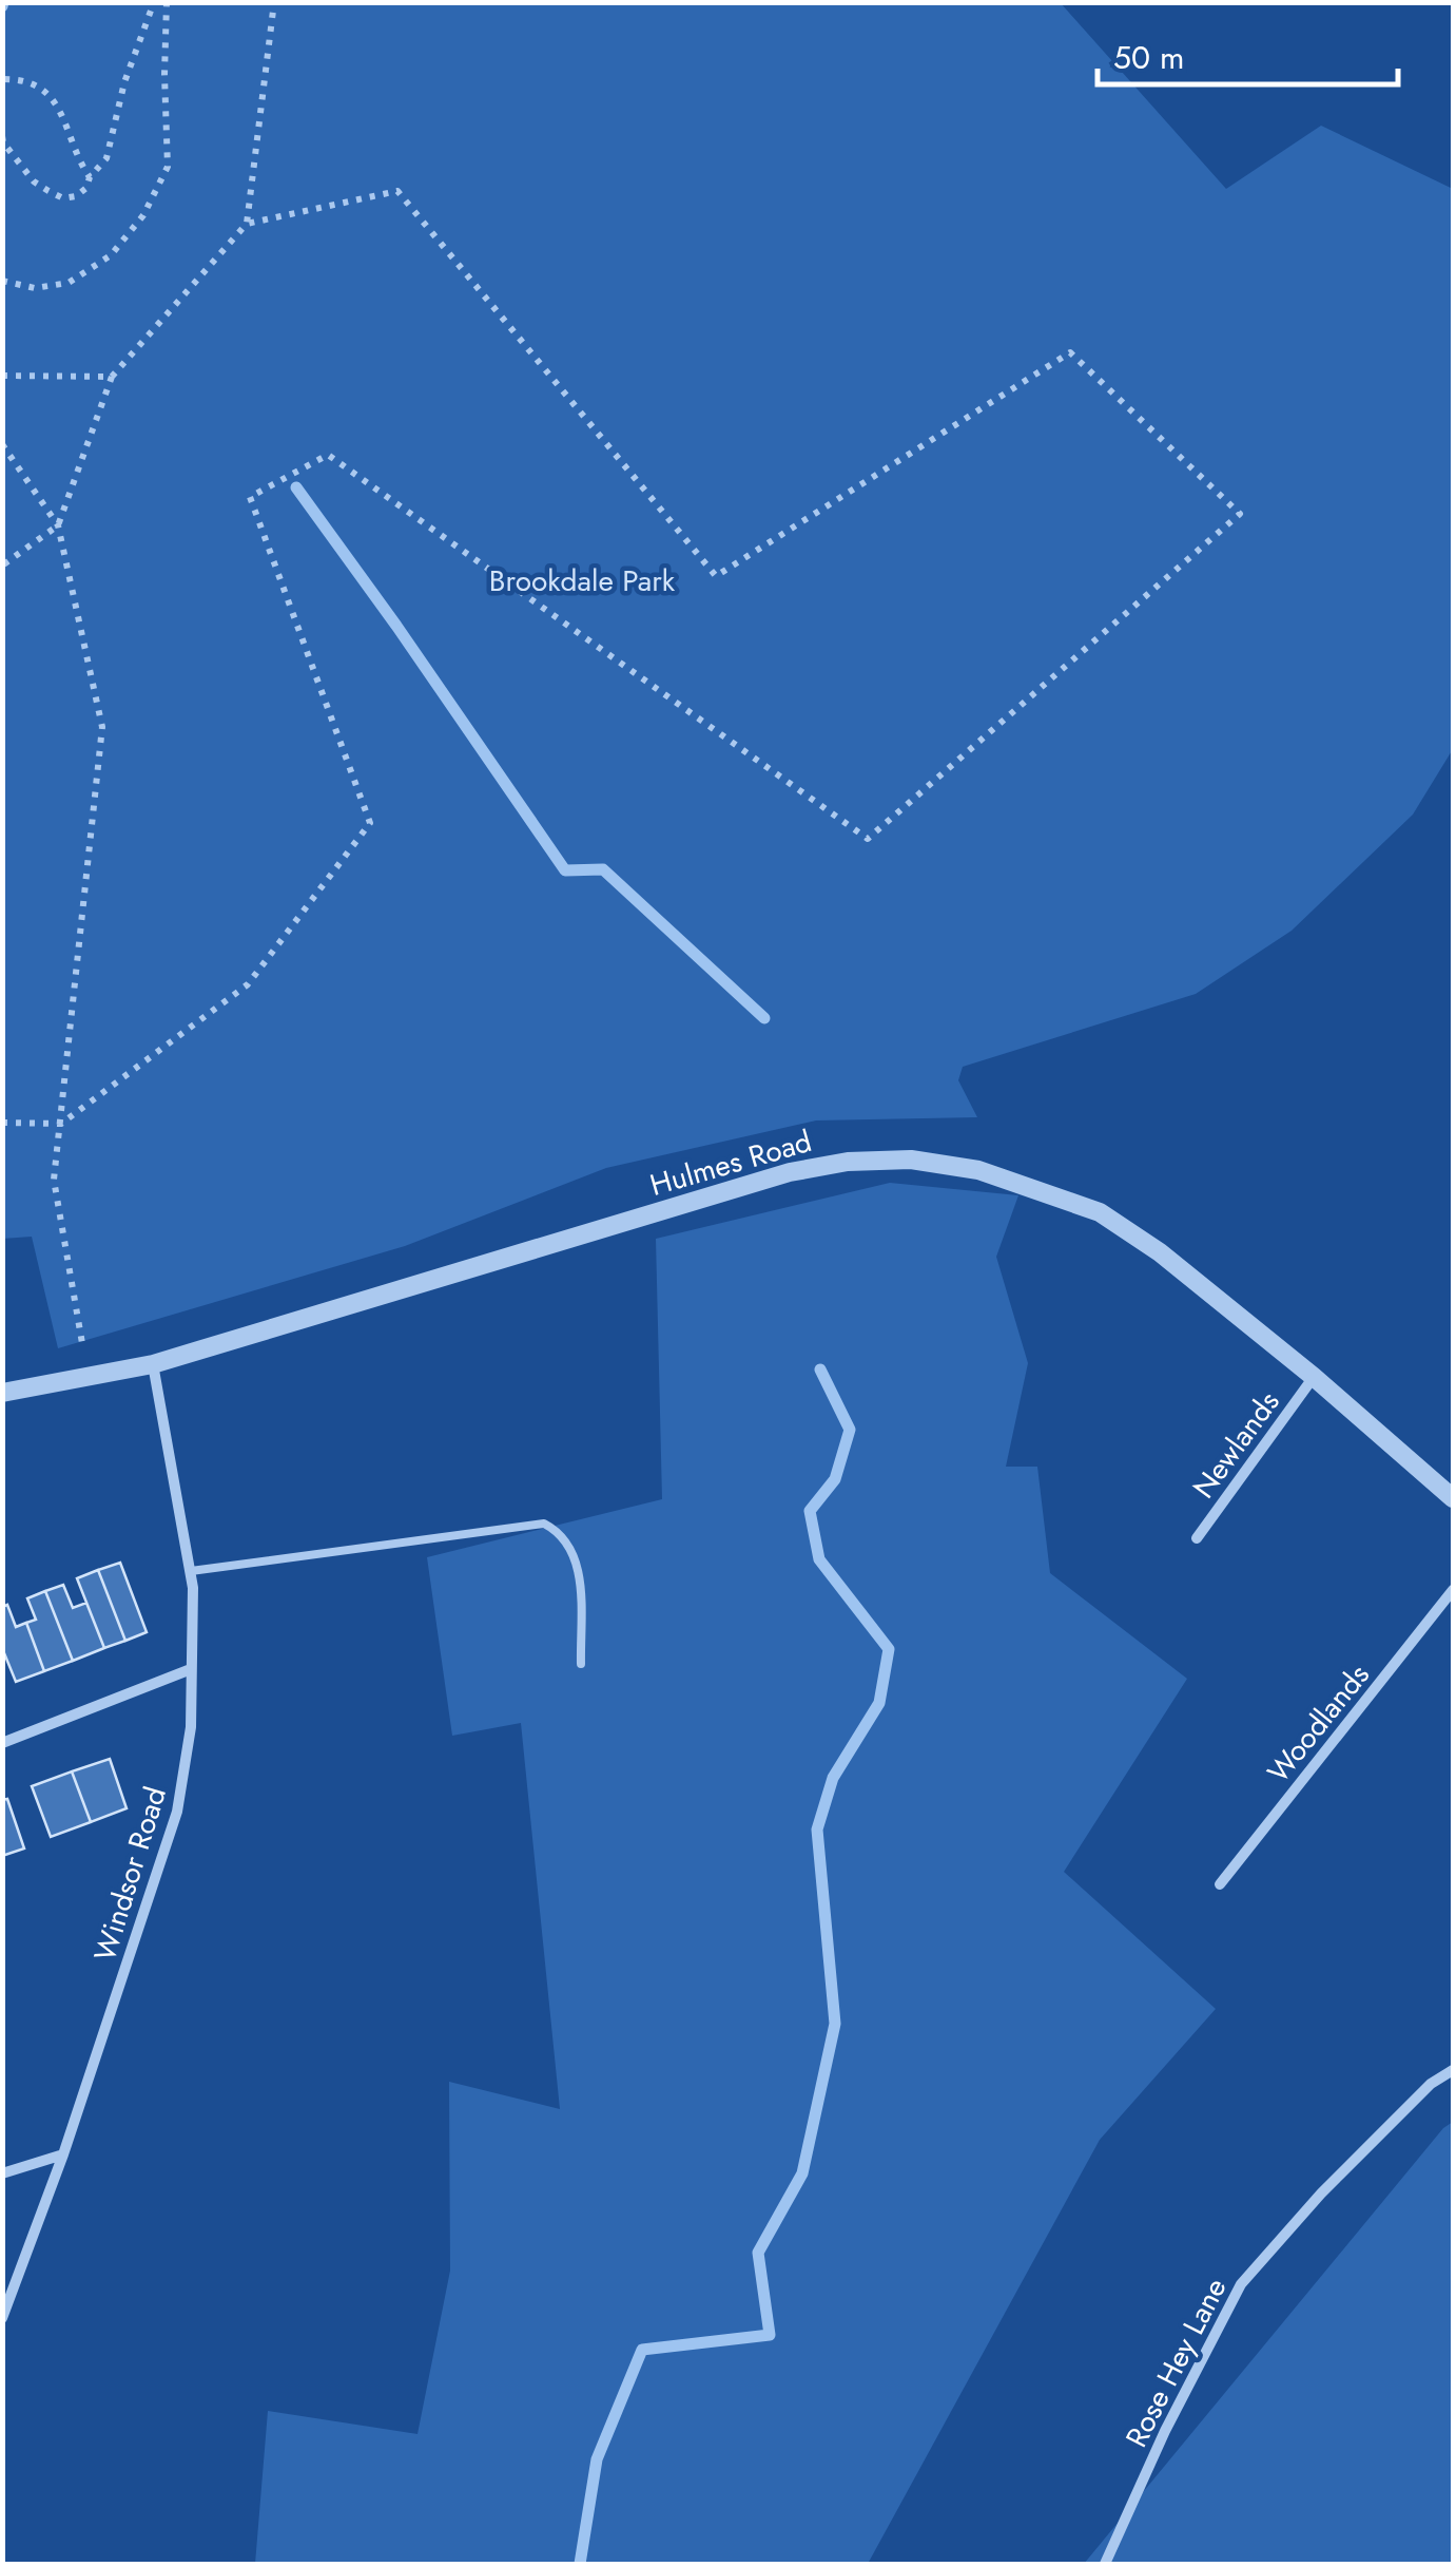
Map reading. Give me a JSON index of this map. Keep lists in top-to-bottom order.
{
  "streets": {
    "street": [
      "Hulmes Road",
      "Newlands",
      "Woodlands",
      "Windsor Road",
      "Rose Hey Lane"
    ]
  },
  "crossings": [
    ["Hulmes Road", "Newlands"],
    ["Hulmes Road", "Windsor Road"]
  ],
  "parks": ["Brookdale Park"],
  "scale_bar": "50 m"
}
